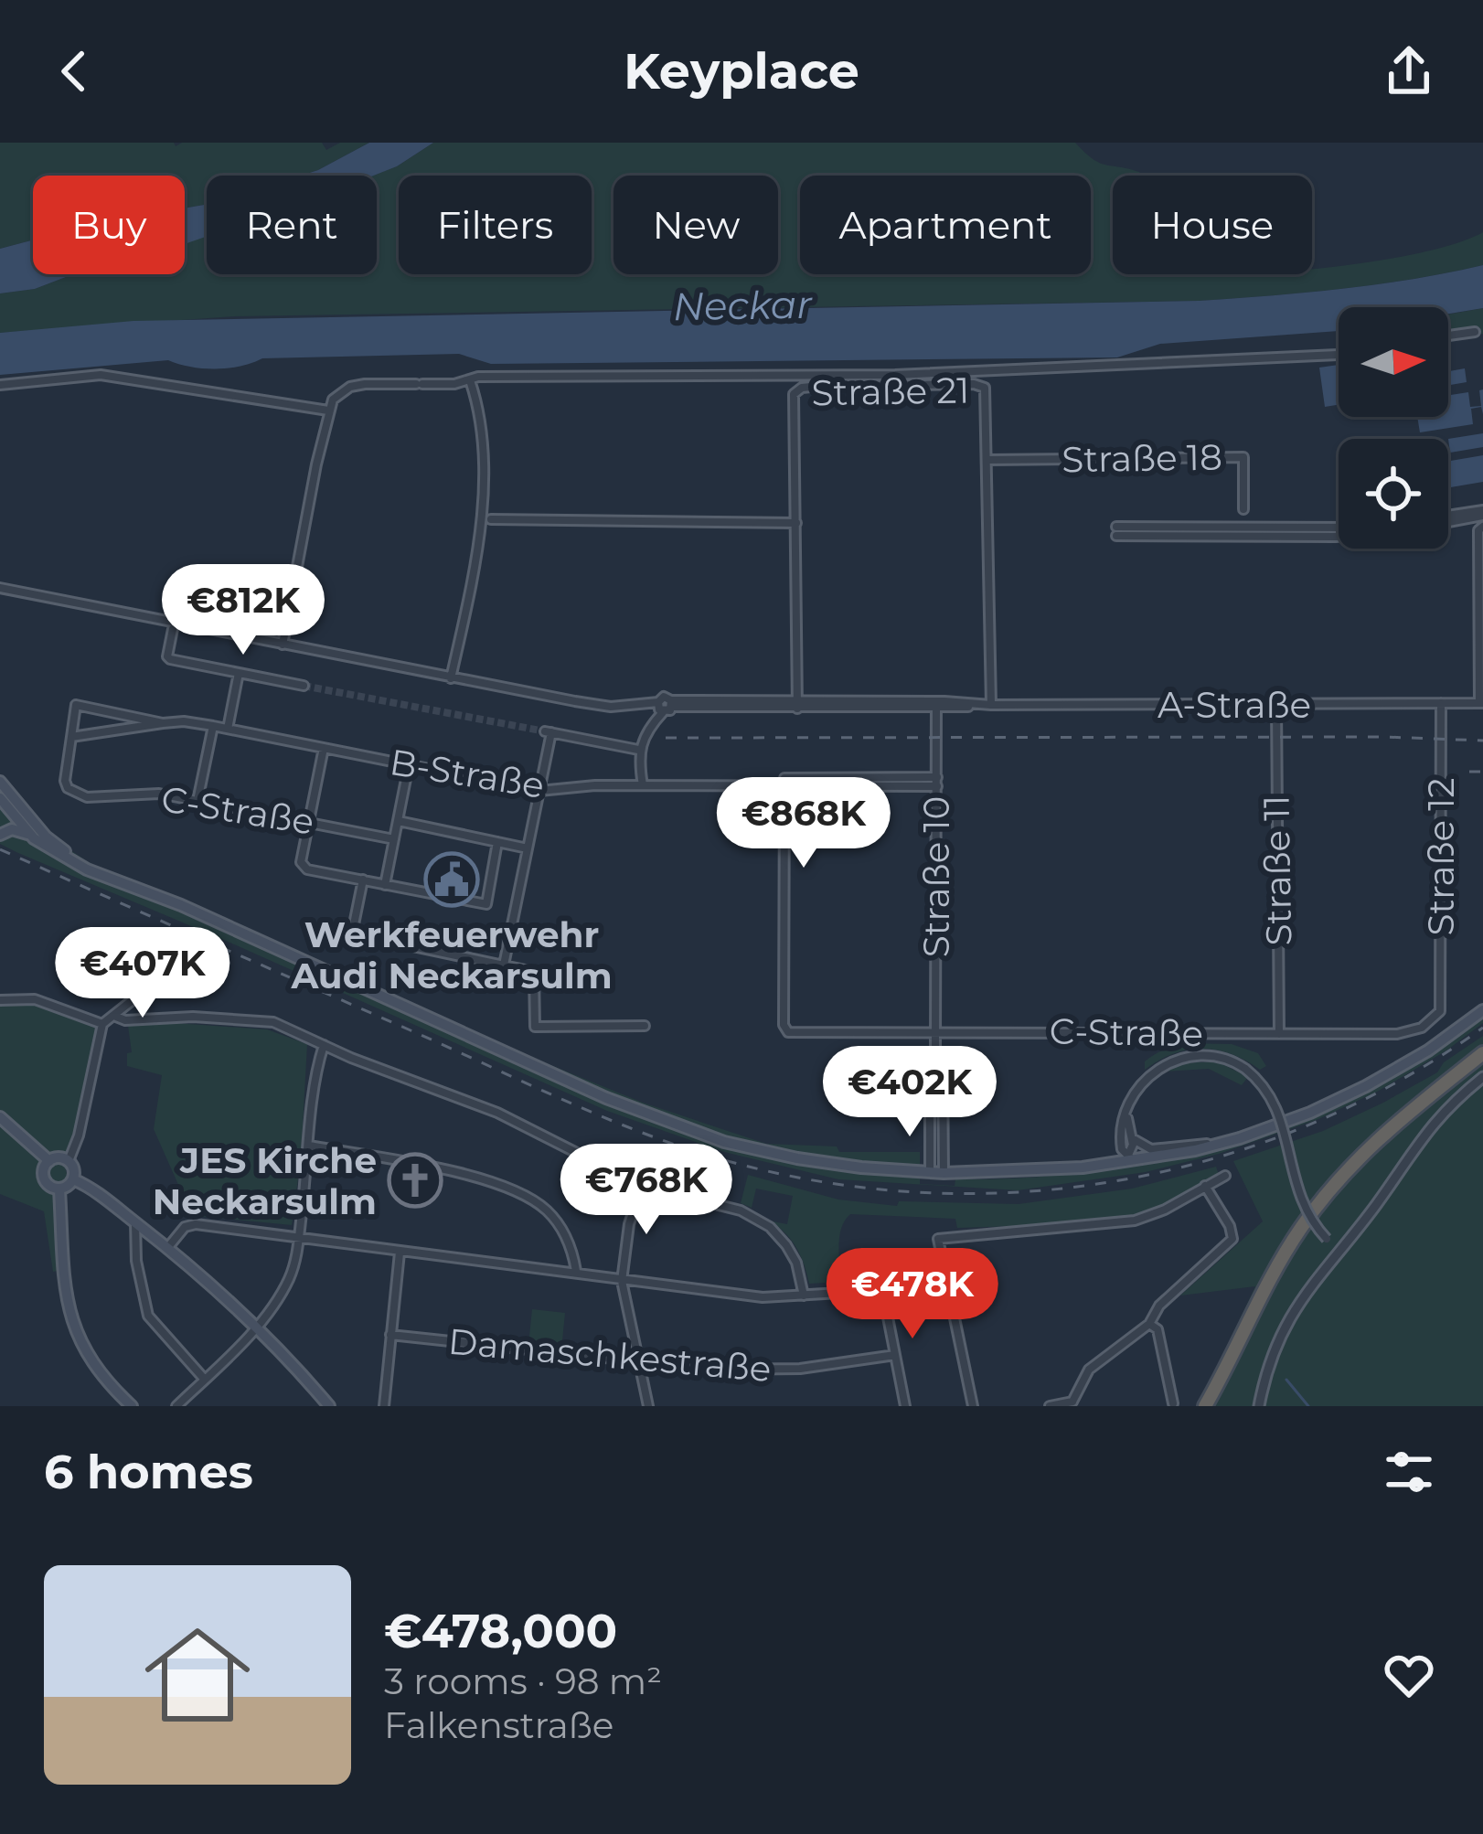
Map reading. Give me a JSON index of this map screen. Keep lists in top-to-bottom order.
{
  "streets": {
    "street": [
      "Straße 21",
      "Straße 18",
      "A-Straße",
      "B-Straße",
      "C-Straße",
      "Straße 12",
      "Straße 11",
      "Straße 10",
      "Damaschkestraße"
    ]
  },
  "crossings": [
    ["Straße 21", "Straße 18"],
    ["Straße 21", "A-Straße"],
    ["A-Straße", "Straße 12"],
    ["A-Straße", "Straße 11"],
    ["A-Straße", "Straße 10"],
    ["B-Straße", "C-Straße"],
    ["B-Straße", "Straße 10"],
    ["C-Straße", "Straße 12"],
    ["C-Straße", "Straße 11"],
    ["C-Straße", "Straße 10"]
  ],
  "water": ["Neckar"],
  "places": {
    "public building": ["Werkfeuerwehr Audi Neckarsulm"],
    "church": ["JES Kirche Neckarsulm"]
  },
  "north": "right",
  "page": {
    "header": "Keyplace",
    "chip": [
      "Buy",
      "Rent",
      "Filters",
      "New",
      "Apartment",
      "House"
    ],
    "price": [
      "€812K",
      "€868K",
      "€407K",
      "€402K",
      "€768K",
      "€478K"
    ],
    "heading": "6 homes",
    "list": [
      {
        "name": "€478,000",
        "note": "3 rooms · 98 m² · Falkenstraße"
      }
    ]
  }
}
